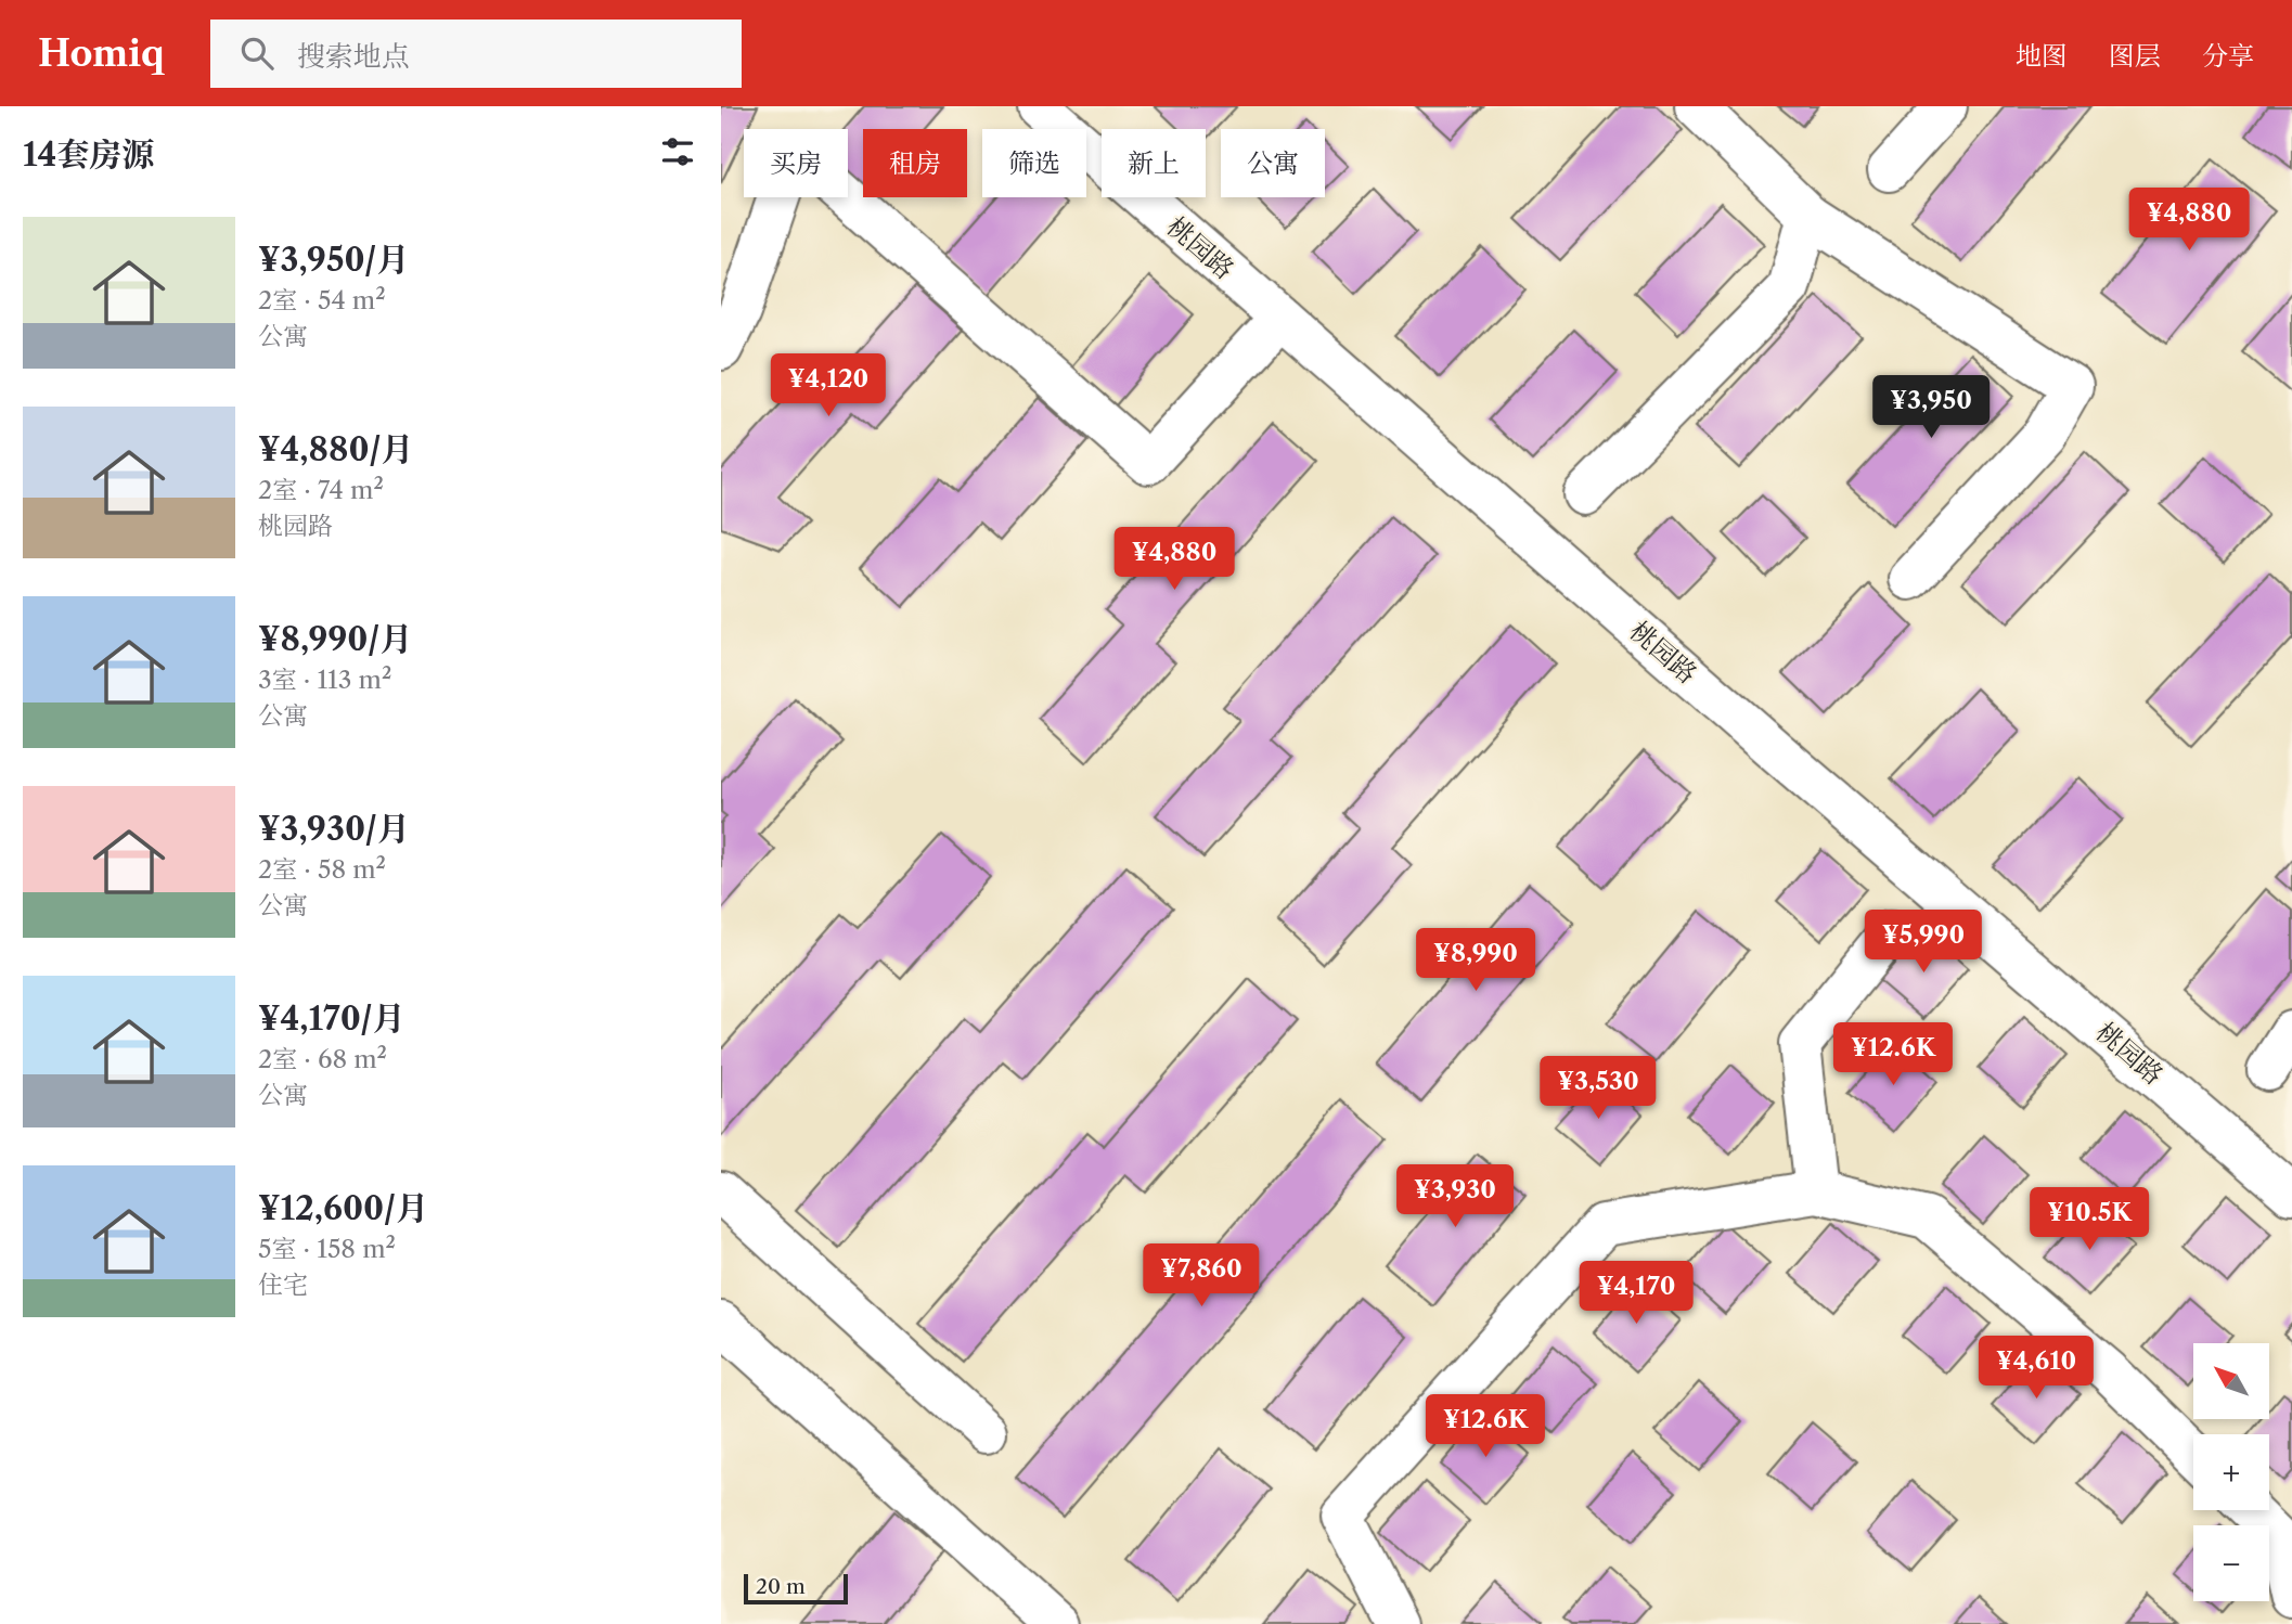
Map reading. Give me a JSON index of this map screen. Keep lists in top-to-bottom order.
{
  "streets": {
    "street": ["桃园路"]
  },
  "scale_bar": "20 m",
  "north": "top left",
  "page": {
    "header": "Homiq",
    "search": "搜索地点",
    "nav": ["地图", "图层", "分享"],
    "heading": "14套房源",
    "chip": [
      "买房",
      "租房",
      "筛选",
      "新上",
      "公寓"
    ],
    "price": [
      "¥4,880",
      "¥4,120",
      "¥3,950",
      "¥4,880",
      "¥5,990",
      "¥8,990",
      "¥12.6K",
      "¥3,530",
      "¥3,930",
      "¥10.5K",
      "¥7,860",
      "¥4,170",
      "¥4,610",
      "¥12.6K"
    ],
    "list": [
      {
        "name": "¥3,950/月",
        "note": "2室 · 54 m² · 公寓"
      },
      {
        "name": "¥4,880/月",
        "note": "2室 · 74 m² · 桃园路"
      },
      {
        "name": "¥8,990/月",
        "note": "3室 · 113 m² · 公寓"
      },
      {
        "name": "¥3,930/月",
        "note": "2室 · 58 m² · 公寓"
      },
      {
        "name": "¥4,170/月",
        "note": "2室 · 68 m² · 公寓"
      },
      {
        "name": "¥12,600/月",
        "note": "5室 · 158 m² · 住宅"
      }
    ],
    "map_buttons": ["+", "−"],
    "scale": "20 m"
  }
}
